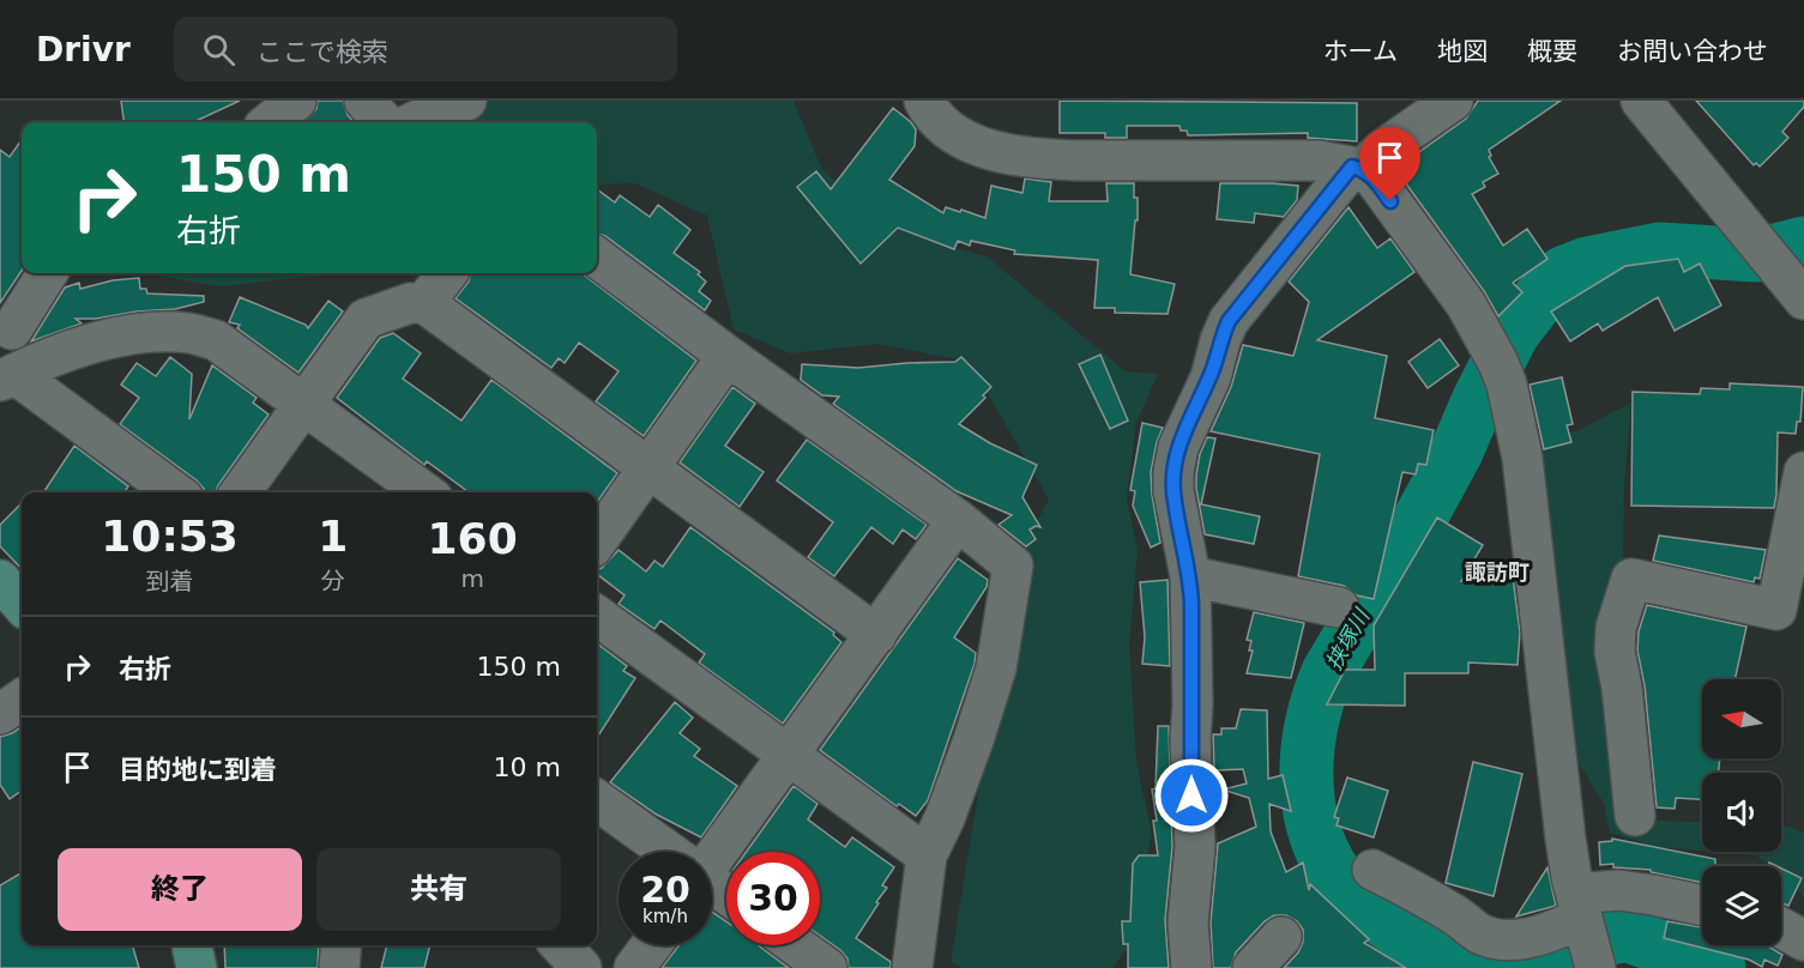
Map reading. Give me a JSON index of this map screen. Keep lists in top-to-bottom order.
{
  "districts": ["諏訪町"],
  "water": ["挟塚川"],
  "north": "left",
  "page": {
    "header": "Drivr",
    "search": "ここで検索",
    "nav": [
      "ホーム",
      "地図",
      "概要",
      "お問い合わせ"
    ],
    "turn": ["150 m", "右折"],
    "eta": [
      "10:53",
      "到着",
      "1",
      "分",
      "160",
      "m"
    ],
    "list": [
      {
        "name": "右折",
        "value": "150 m"
      },
      {
        "name": "目的地に到着",
        "value": "10 m"
      }
    ],
    "buttons": ["終了", "共有"],
    "speed": "20 km/h",
    "limit": "30"
  }
}
